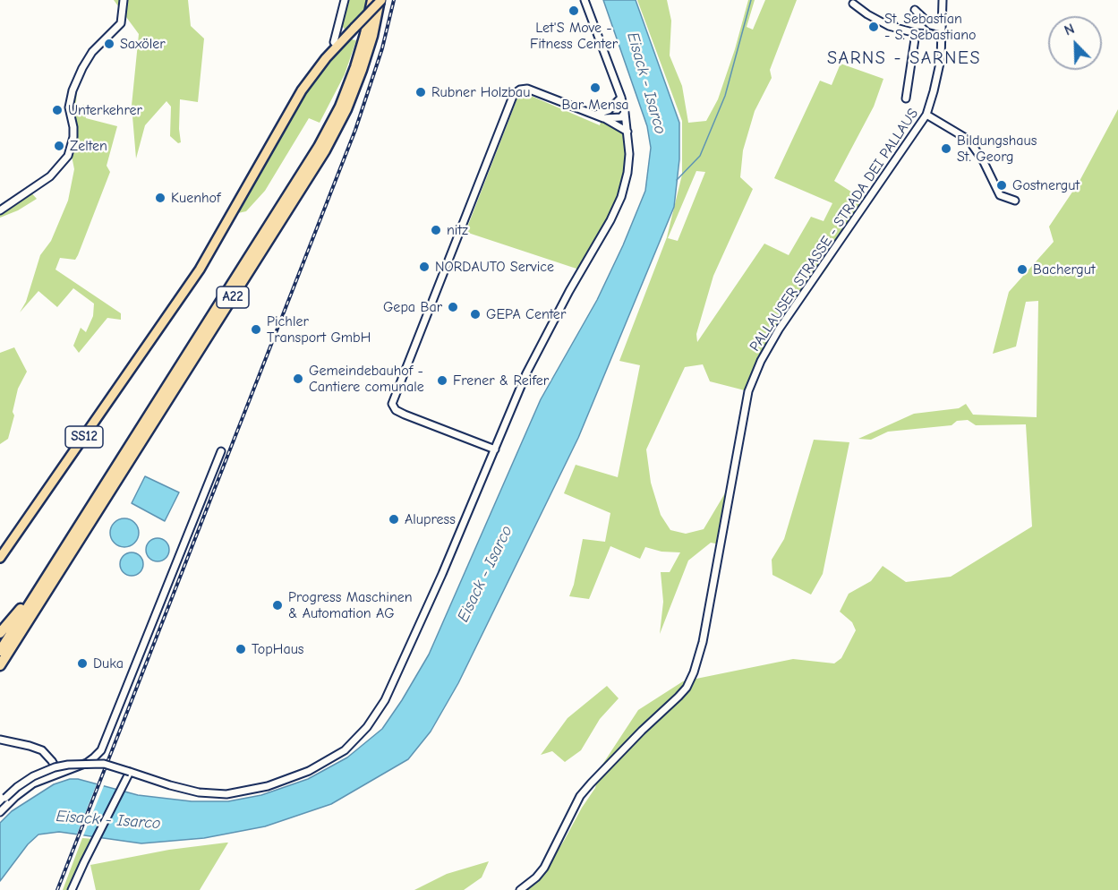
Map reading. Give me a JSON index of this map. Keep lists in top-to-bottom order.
{
  "streets": {
    "highway": ["A22"],
    "main road": ["SS12"],
    "street": ["PALLAUSER STRASSE - STRADA DEI PALLAUS"]
  },
  "crossings": [
    ["A22", "SS12"]
  ],
  "districts": ["SARNS - SARNES"],
  "water": ["Eisack - Isarco"],
  "places": [
    "Let'S Move - Fitness Center",
    "St. Sebastian - S. Sebastiano",
    "Saxöler",
    "Bar Mensa",
    "Rubner Holzbau",
    "Unterkehrer",
    "Zelten",
    "Bildungshaus St. Georg",
    "Gostnergut",
    "Kuenhof",
    "nitz",
    "NORDAUTO Service",
    "Bachergut",
    "Gepa Bar",
    "GEPA Center",
    "Pichler Transport GmbH",
    "Gemeindebauhof - Cantiere comunale",
    "Frener & Reifer",
    "Alupress",
    "Progress Maschinen & Automation AG",
    "TopHaus",
    "Duka"
  ],
  "north": "top left"
}
